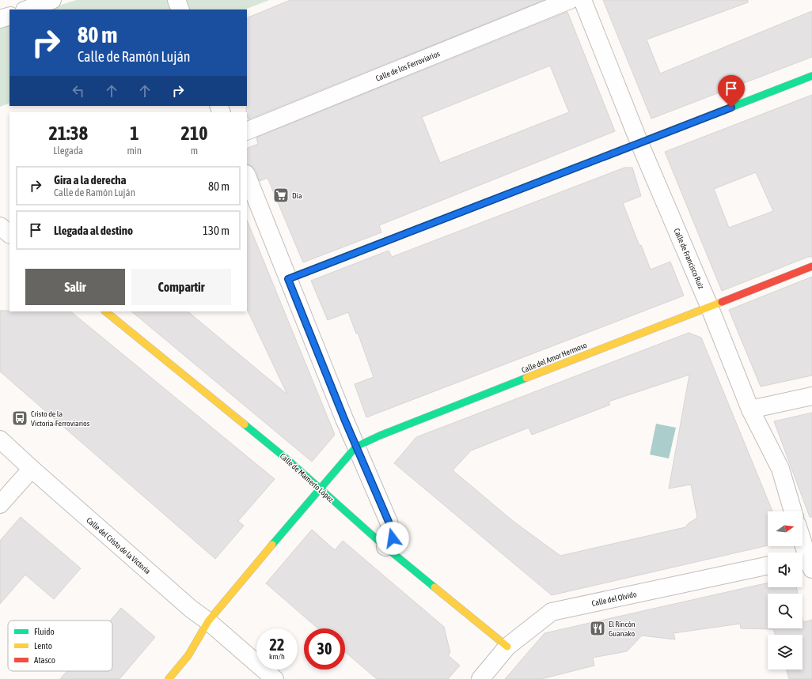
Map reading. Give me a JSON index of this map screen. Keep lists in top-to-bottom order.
{
  "streets": {
    "street": [
      "Calle de los Ferroviarios",
      "Calle de Francisco Ruiz",
      "Calle del Amor Hermoso",
      "Calle de Mamerto López",
      "Calle del Cristo de la Victoria",
      "Calle del Olvido"
    ]
  },
  "crossings": [
    ["Calle de Francisco Ruiz", "Calle del Amor Hermoso"],
    ["Calle del Amor Hermoso", "Calle de Mamerto López"],
    ["Calle de Mamerto López", "Calle del Olvido"]
  ],
  "places": {
    "supermarket": ["Dia"],
    "bus stop": ["Cristo de la Victoria-Ferroviarios"],
    "restaurant": ["El Rincón Guanako"]
  },
  "legend": ["Fluido", "Lento", "Atasco"],
  "north": "right",
  "page": {
    "turn": ["80 m", "Calle de Ramón Luján"],
    "eta": [
      "21:38",
      "Llegada",
      "1",
      "min",
      "210",
      "m"
    ],
    "list": [
      {
        "name": "Gira a la derecha",
        "note": "Calle de Ramón Luján",
        "value": "80 m"
      },
      {
        "name": "Llegada al destino",
        "value": "130 m"
      }
    ],
    "buttons": ["Salir", "Compartir"],
    "speed": "22 km/h",
    "limit": "30"
  }
}
